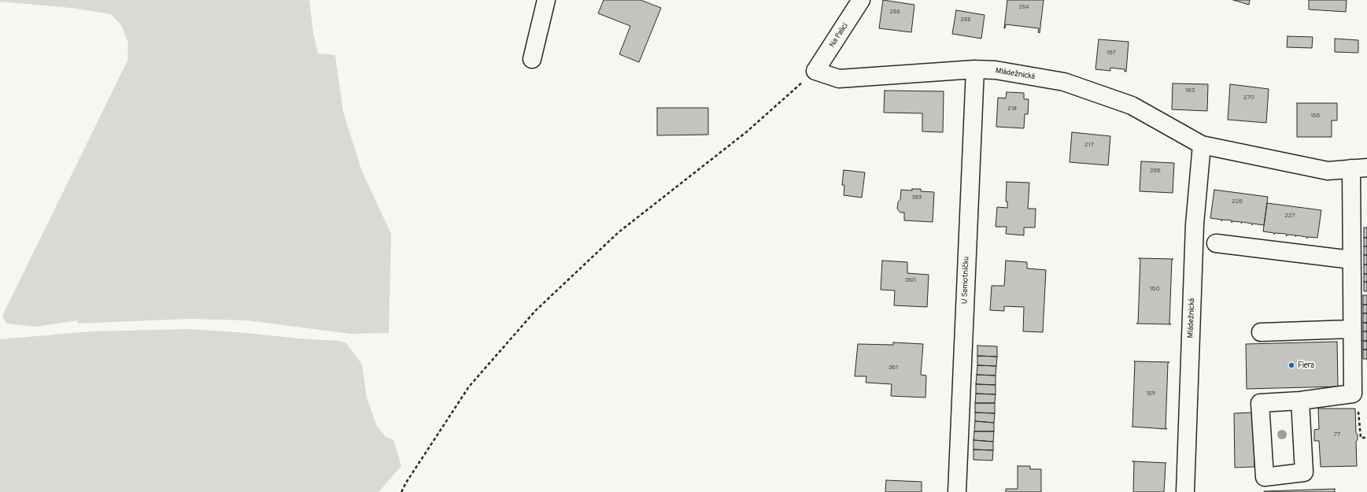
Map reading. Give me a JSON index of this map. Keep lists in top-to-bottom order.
{
  "streets": {
    "street": ["Na Palici", "Mládežnická", "U Samotníčku"]
  },
  "crossings": [
    ["Na Palici", "Mládežnická"],
    ["Mládežnická", "U Samotníčku"]
  ],
  "places": ["Fiera"],
  "house_numbers": [
    "254",
    "258",
    "255",
    "167",
    "163",
    "270",
    "218",
    "156",
    "217",
    "256",
    "359",
    "226",
    "227",
    "360",
    "160",
    "361",
    "159",
    "77"
  ]
}
